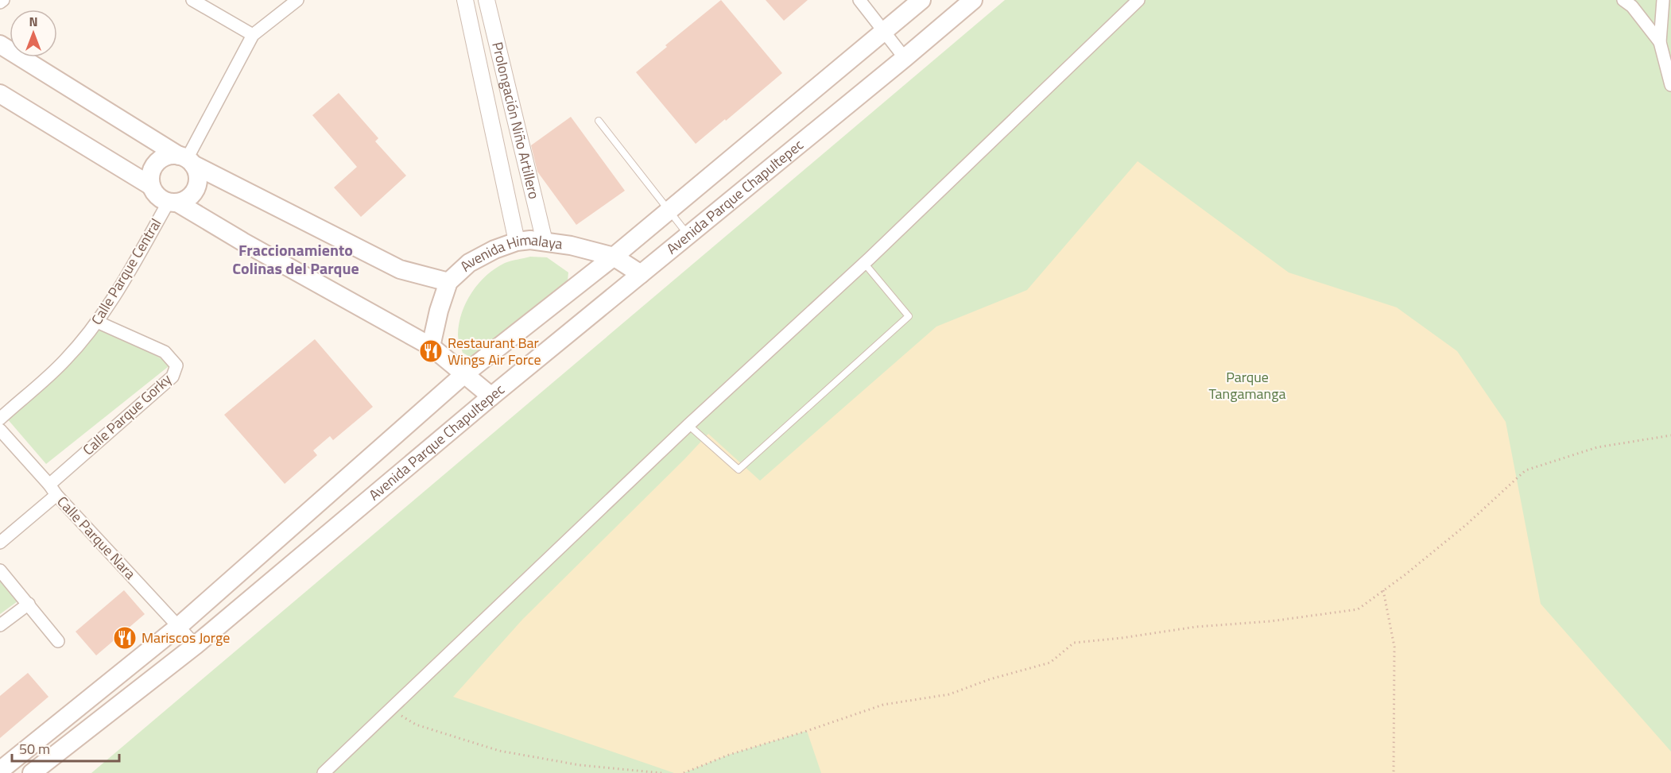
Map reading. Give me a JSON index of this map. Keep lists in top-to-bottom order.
{
  "streets": {
    "main road": ["Avenida Parque Chapultepec", "Avenida Himalaya"],
    "street": [
      "Prolongación Niño Artillero",
      "Calle Parque Central",
      "Calle Parque Gorky",
      "Calle Parque Nara"
    ]
  },
  "crossings": [
    ["Prolongación Niño Artillero", "Avenida Himalaya"],
    ["Avenida Parque Chapultepec", "Avenida Himalaya"],
    ["Avenida Parque Chapultepec", "Calle Parque Nara"],
    ["Calle Parque Central", "Calle Parque Gorky"],
    ["Calle Parque Gorky", "Calle Parque Nara"]
  ],
  "districts": ["Fraccionamiento Colinas del Parque"],
  "parks": ["Parque Tangamanga"],
  "places": {
    "restaurant": ["Restaurant Bar Wings Air Force", "Mariscos Jorge"]
  },
  "scale_bar": "50 m",
  "north": "top"
}
